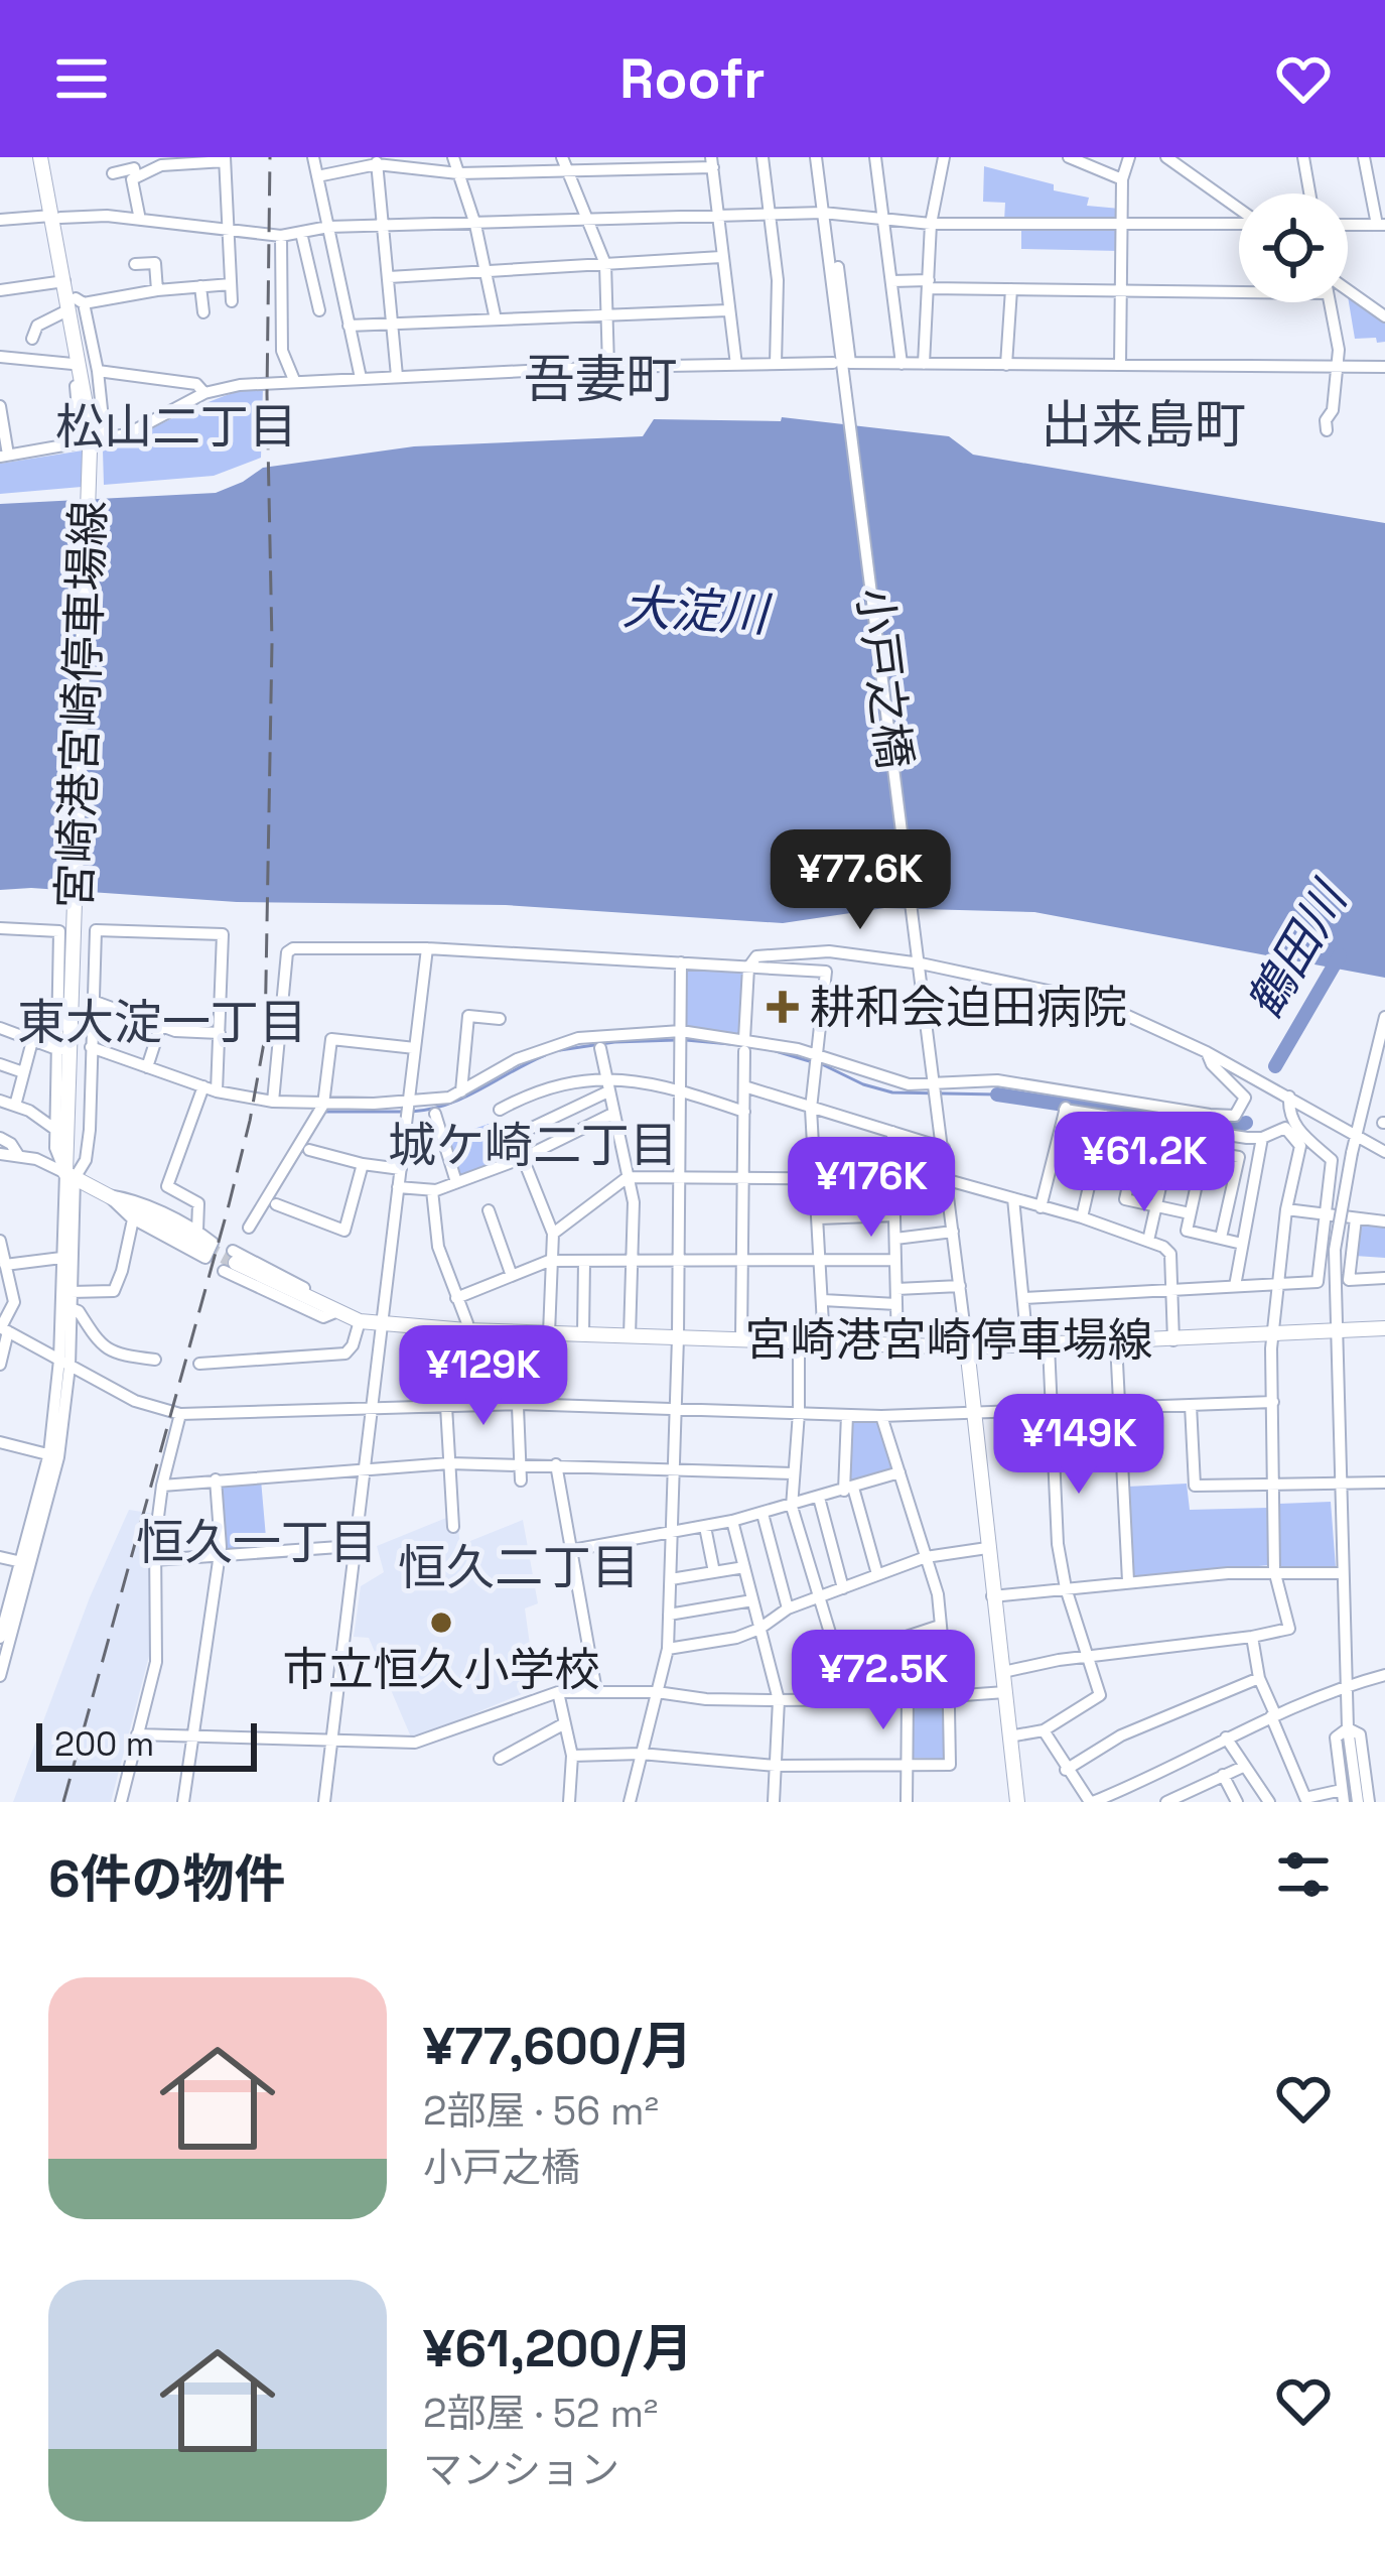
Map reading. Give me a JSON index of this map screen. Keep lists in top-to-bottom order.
{
  "streets": {
    "main road": ["宮崎港宮崎停車場線"],
    "street": ["小戸之橋"]
  },
  "crossings": [
    ["小戸之橋", "宮崎港宮崎停車場線"]
  ],
  "districts": [
    "吾妻町",
    "出来島町",
    "松山二丁目",
    "東大淀一丁目",
    "城ケ崎二丁目",
    "恒久一丁目",
    "恒久二丁目"
  ],
  "water": ["大淀川", "鶴田川"],
  "places": {
    "health": ["耕和会迫田病院"],
    "other": ["市立恒久小学校"]
  },
  "scale_bar": "200 m",
  "page": {
    "header": "Roofr",
    "price": [
      "¥77.6K",
      "¥61.2K",
      "¥176K",
      "¥129K",
      "¥149K",
      "¥72.5K"
    ],
    "scale": "200 m",
    "heading": "6件の物件",
    "list": [
      {
        "name": "¥77,600/月",
        "note": "2部屋 · 56 m² · 小戸之橋"
      },
      {
        "name": "¥61,200/月",
        "note": "2部屋 · 52 m² · マンション"
      }
    ]
  }
}
